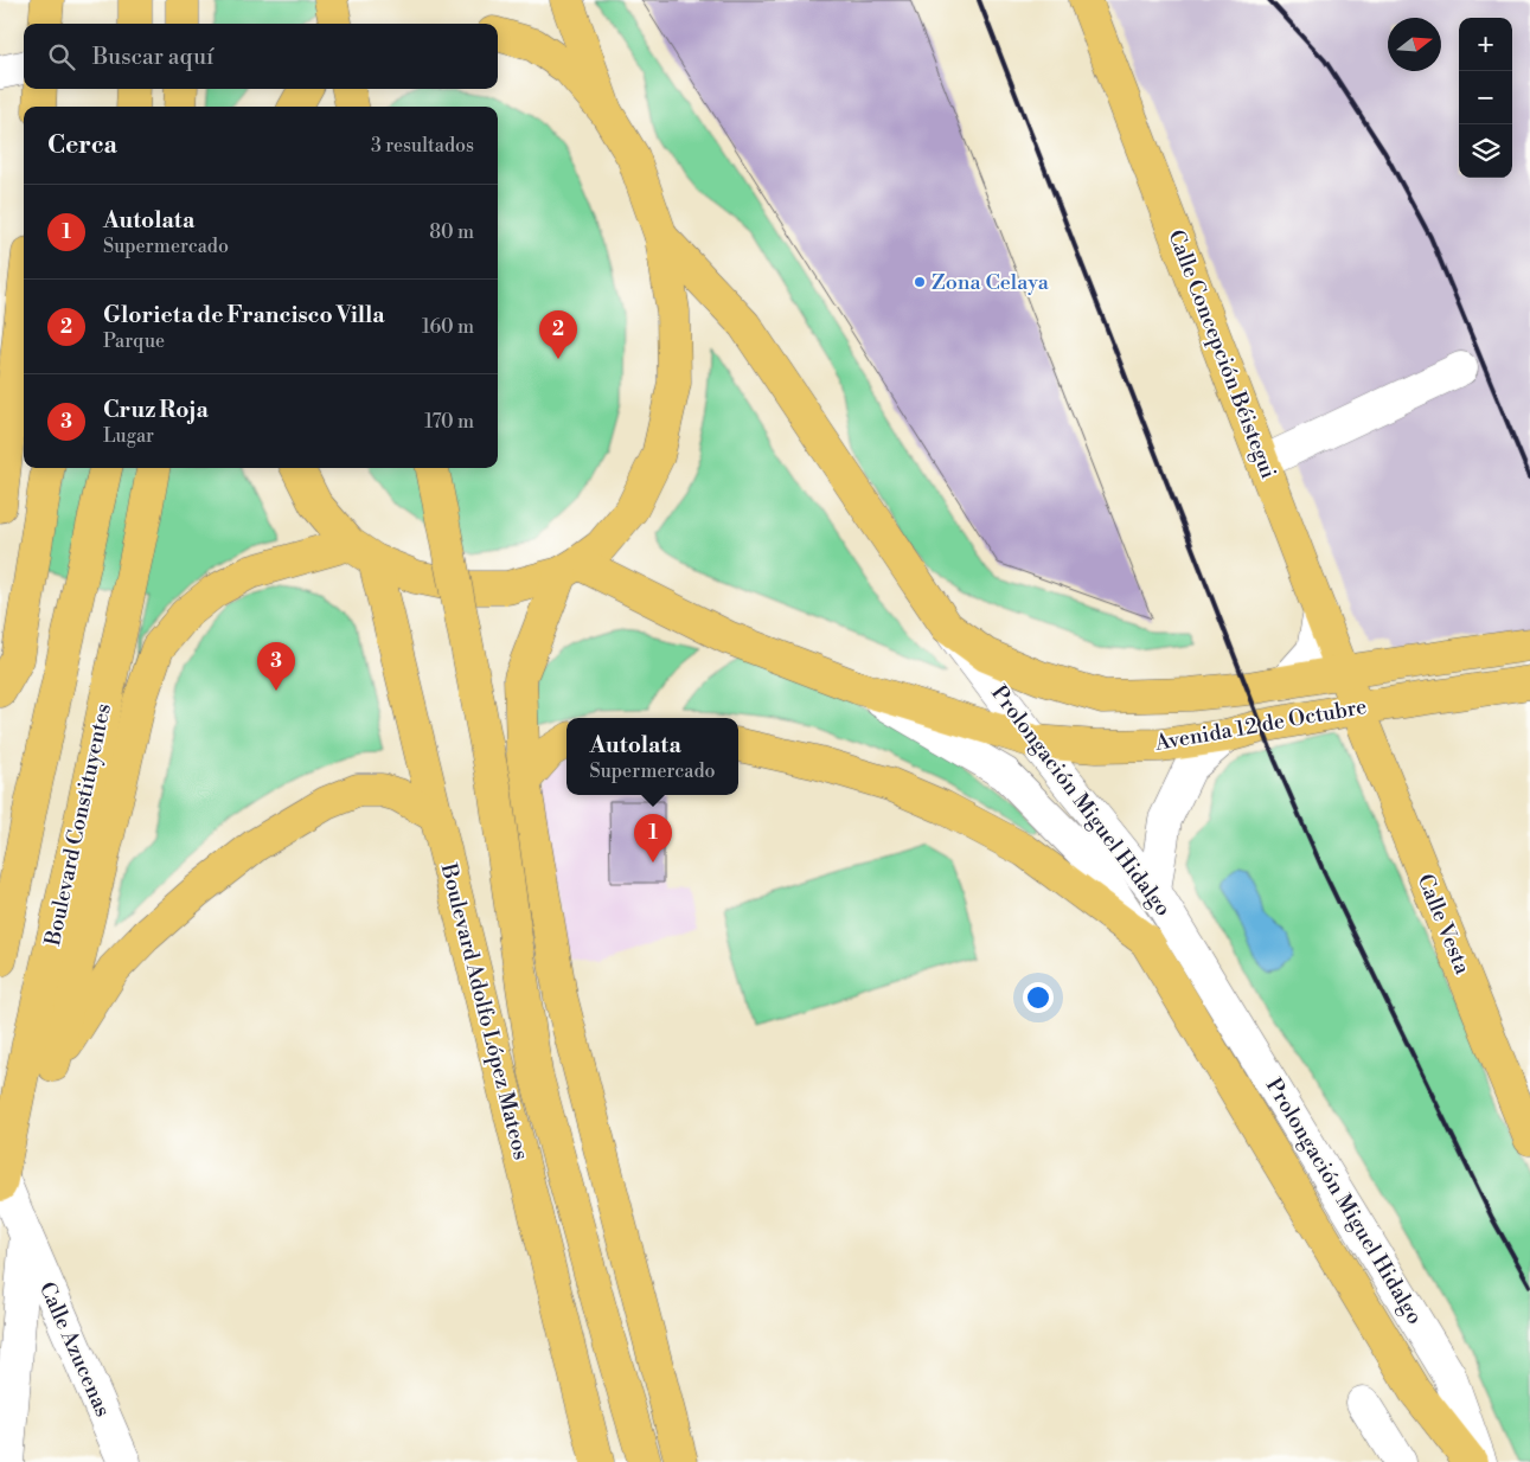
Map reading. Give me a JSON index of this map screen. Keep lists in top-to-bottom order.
{
  "streets": {
    "main road": [
      "Calle Concepción Béistegui",
      "Avenida 12 de Octubre",
      "Prolongación Miguel Hidalgo",
      "Boulevard Constituyentes",
      "Calle Vesta",
      "Boulevard Adolfo López Mateos"
    ],
    "street": ["Calle Azucenas"]
  },
  "crossings": [
    ["Calle Concepción Béistegui", "Avenida 12 de Octubre"],
    ["Calle Concepción Béistegui", "Calle Vesta"],
    ["Avenida 12 de Octubre", "Prolongación Miguel Hidalgo"],
    ["Avenida 12 de Octubre", "Calle Vesta"],
    ["Boulevard Constituyentes", "Calle Azucenas"]
  ],
  "places": ["Zona Celaya"],
  "north": "right",
  "page": {
    "map_buttons": ["+", "−"],
    "search": "Buscar aquí",
    "heading": ["Cerca", "3 resultados"],
    "list": [
      {
        "mark": "1",
        "name": "Autolata",
        "note": "Supermercado",
        "value": "80 m"
      },
      {
        "mark": "2",
        "name": "Glorieta de Francisco Villa",
        "note": "Parque",
        "value": "160 m"
      },
      {
        "mark": "3",
        "name": "Cruz Roja",
        "note": "Lugar",
        "value": "170 m"
      }
    ],
    "pins": ["2", "3", "1"],
    "popup": ["Autolata", "Supermercado"]
  }
}
